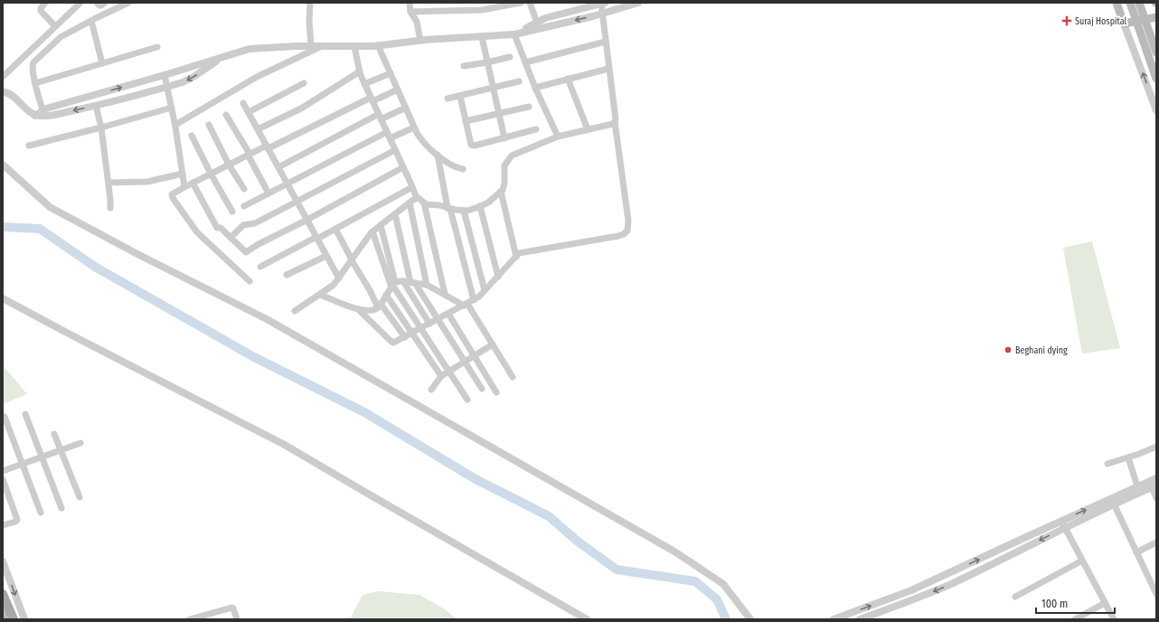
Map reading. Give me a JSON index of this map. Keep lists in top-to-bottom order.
{
  "places": {
    "health": ["Suraj Hospital"],
    "other": ["Beghani dying"]
  },
  "scale_bar": "100 m"
}
